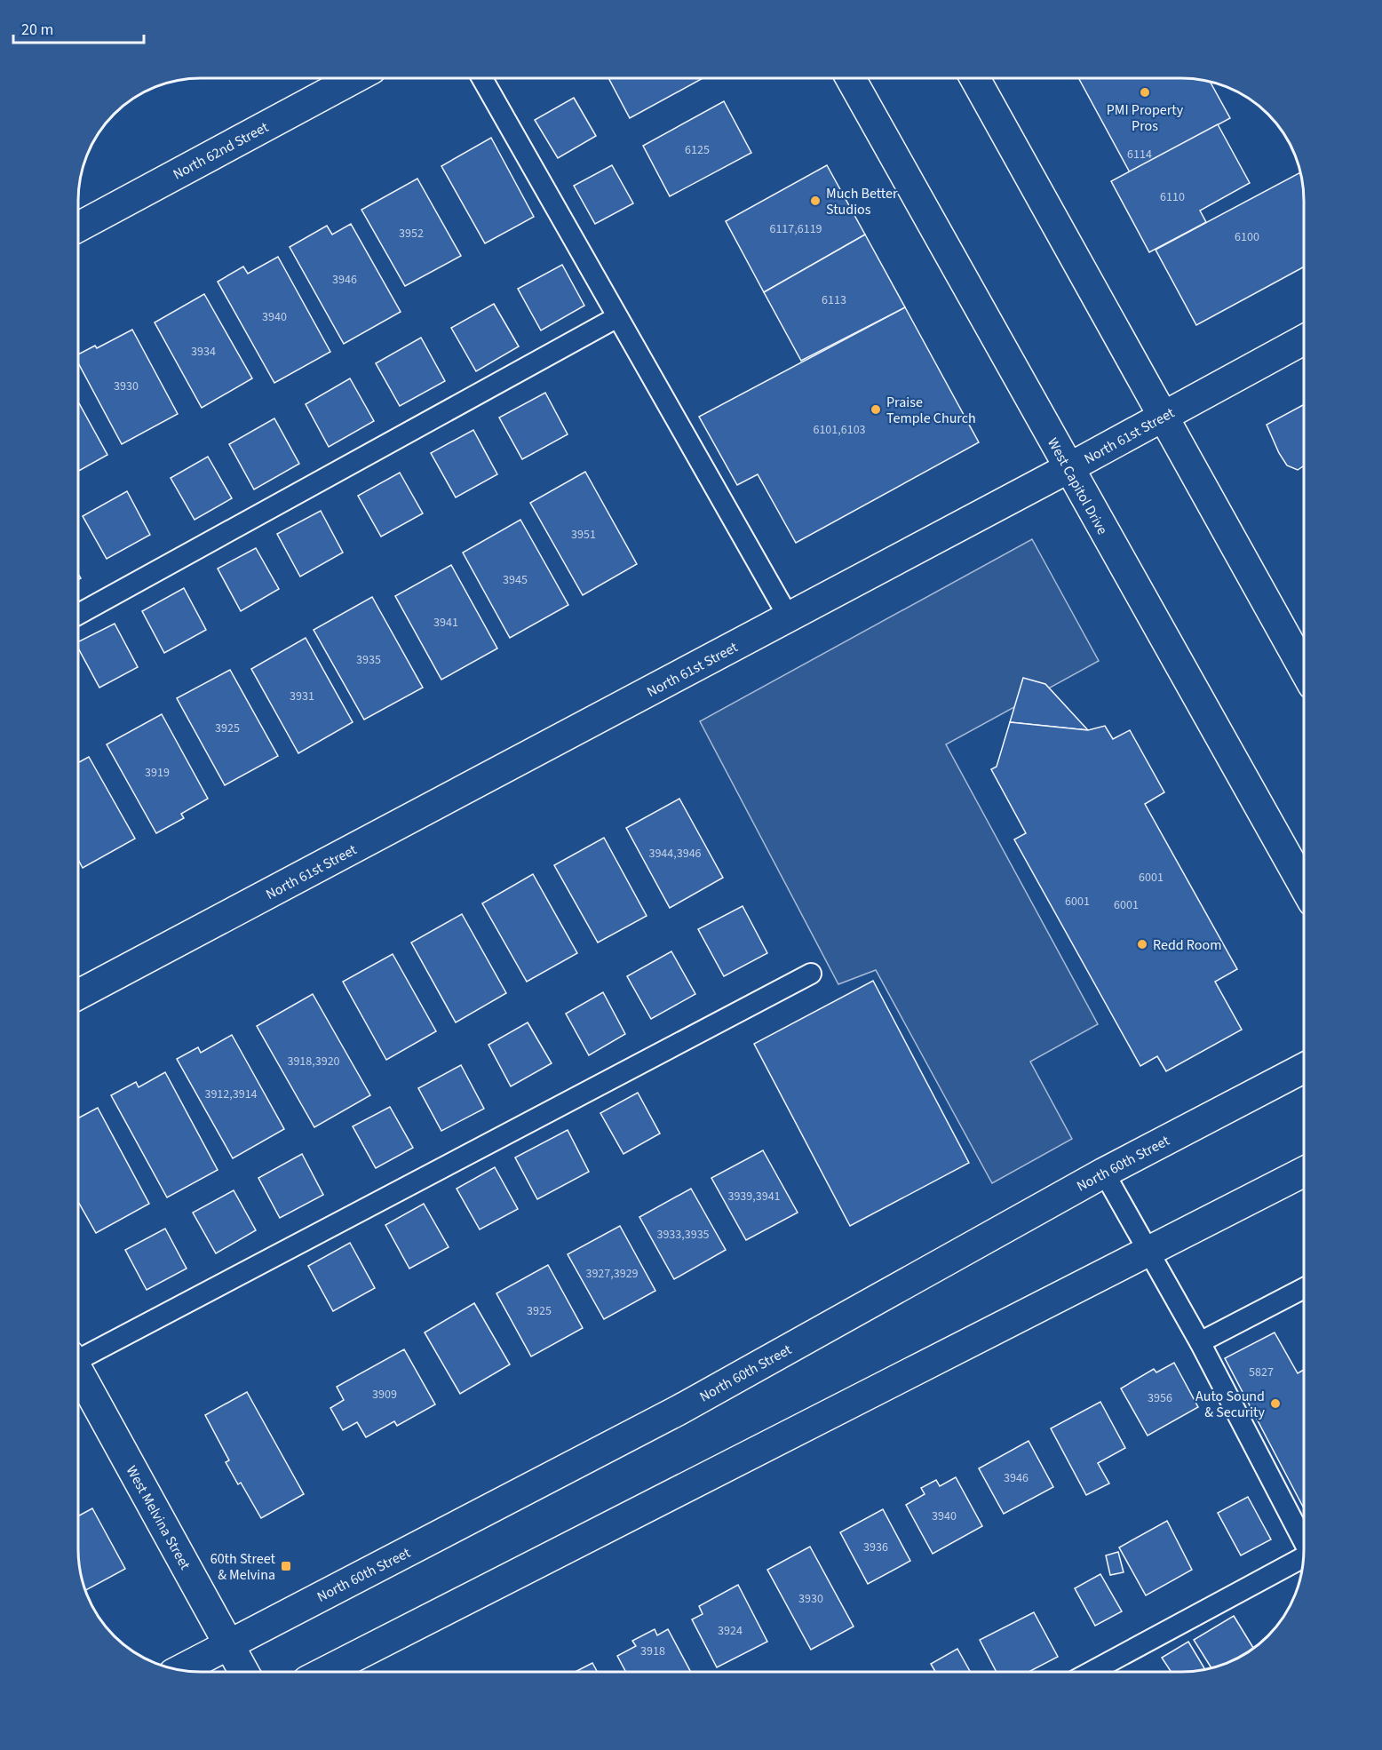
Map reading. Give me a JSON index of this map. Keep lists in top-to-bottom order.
{
  "streets": {
    "main road": [
      "North 62nd Street",
      "North 61st Street",
      "West Capitol Drive",
      "North 60th Street",
      "West Melvina Street"
    ]
  },
  "crossings": [
    ["North 61st Street", "West Capitol Drive"],
    ["North 60th Street", "West Melvina Street"]
  ],
  "places": {
    "other": [
      "PMI Property Pros",
      "Much Better Studios",
      "Praise Temple Church",
      "Redd Room",
      "Auto Sound & Security"
    ],
    "transit": ["60th Street & Melvina"]
  },
  "house_numbers": [
    "6125",
    "6114",
    "6110",
    "6117,6119",
    "3952",
    "6100",
    "3946",
    "6113",
    "3940",
    "3934",
    "3930",
    "6101,6103",
    "3951",
    "3945",
    "3941",
    "3935",
    "3931",
    "3925",
    "3919",
    "3944,3946",
    "6001",
    "6001",
    "6001",
    "3918,3920",
    "3912,3914",
    "3939,3941",
    "3933,3935",
    "3927,3929",
    "3925",
    "5827",
    "3909",
    "3956",
    "3946",
    "3940",
    "3936",
    "3930",
    "3924",
    "3918"
  ],
  "scale_bar": "20 m"
}
